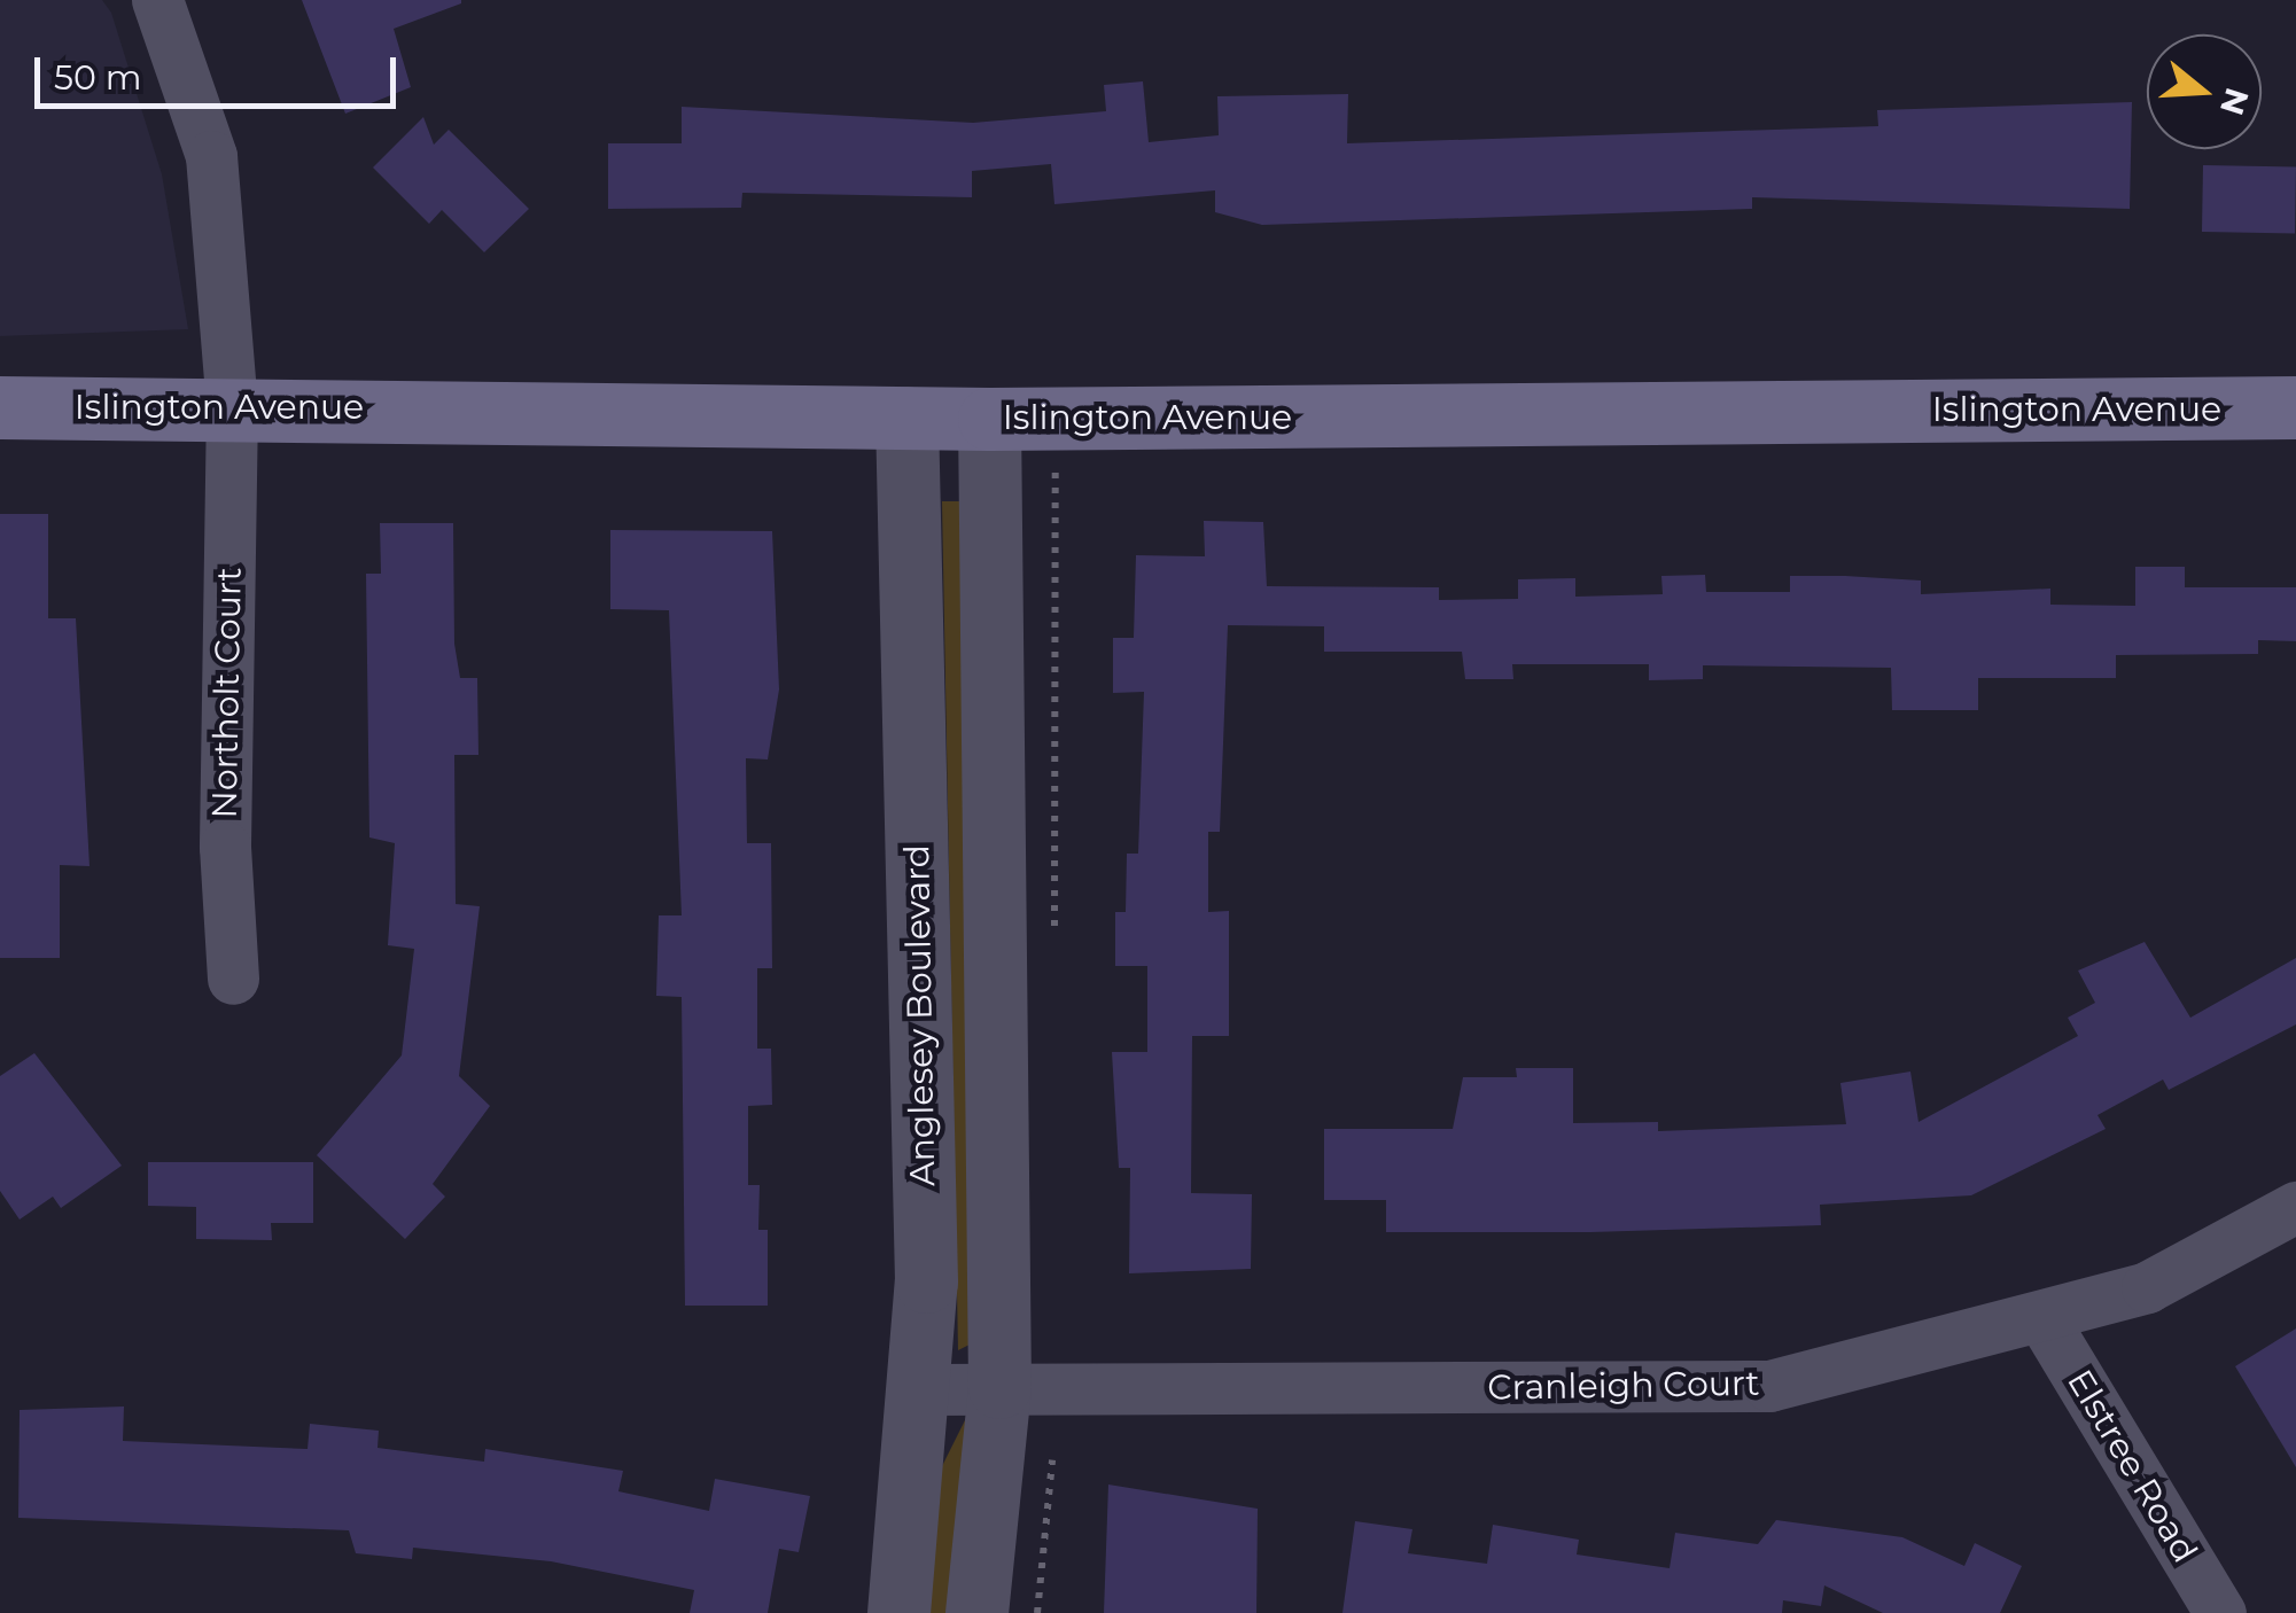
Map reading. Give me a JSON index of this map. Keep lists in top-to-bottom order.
{
  "streets": {
    "main road": ["Islington Avenue"],
    "street": [
      "Northolt Court",
      "Anglesey Boulevard",
      "Cranleigh Court",
      "Elstree Road"
    ]
  },
  "crossings": [
    ["Islington Avenue", "Northolt Court"],
    ["Islington Avenue", "Anglesey Boulevard"],
    ["Anglesey Boulevard", "Cranleigh Court"],
    ["Cranleigh Court", "Elstree Road"]
  ],
  "scale_bar": "50 m",
  "north": "right"
}
